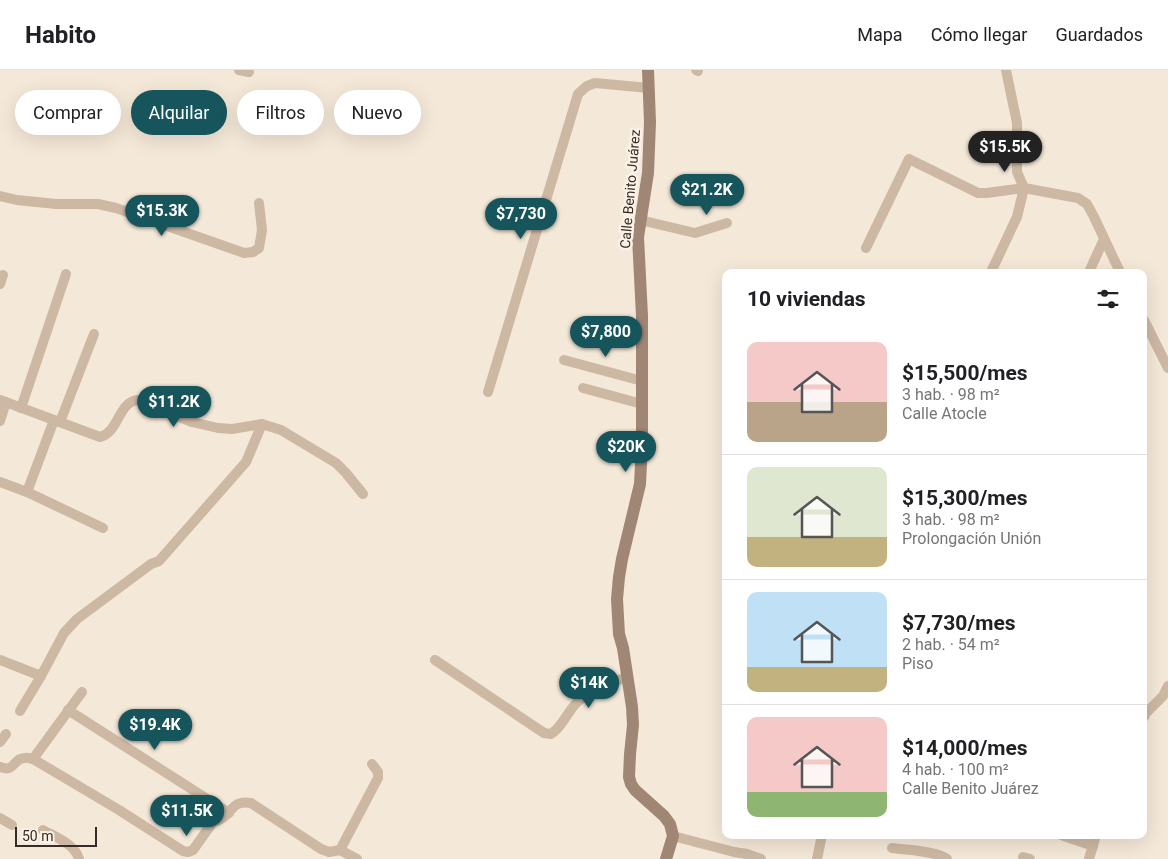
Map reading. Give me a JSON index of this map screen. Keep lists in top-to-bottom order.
{
  "streets": {
    "street": ["Calle Benito Juárez"]
  },
  "scale_bar": "50 m",
  "page": {
    "header": "Habito",
    "nav": ["Mapa", "Cómo llegar", "Guardados"],
    "chip": [
      "Comprar",
      "Alquilar",
      "Filtros",
      "Nuevo"
    ],
    "price": [
      "$15.5K",
      "$21.2K",
      "$15.3K",
      "$7,730",
      "$7,800",
      "$11.2K",
      "$20K",
      "$14K",
      "$19.4K",
      "$11.5K"
    ],
    "heading": "10 viviendas",
    "list": [
      {
        "name": "$15,500/mes",
        "note": "3 hab. · 98 m² · Calle Atocle"
      },
      {
        "name": "$15,300/mes",
        "note": "3 hab. · 98 m² · Prolongación Unión"
      },
      {
        "name": "$7,730/mes",
        "note": "2 hab. · 54 m² · Piso"
      },
      {
        "name": "$14,000/mes",
        "note": "4 hab. · 100 m² · Calle Benito Juárez"
      }
    ],
    "scale": "50 m"
  }
}
